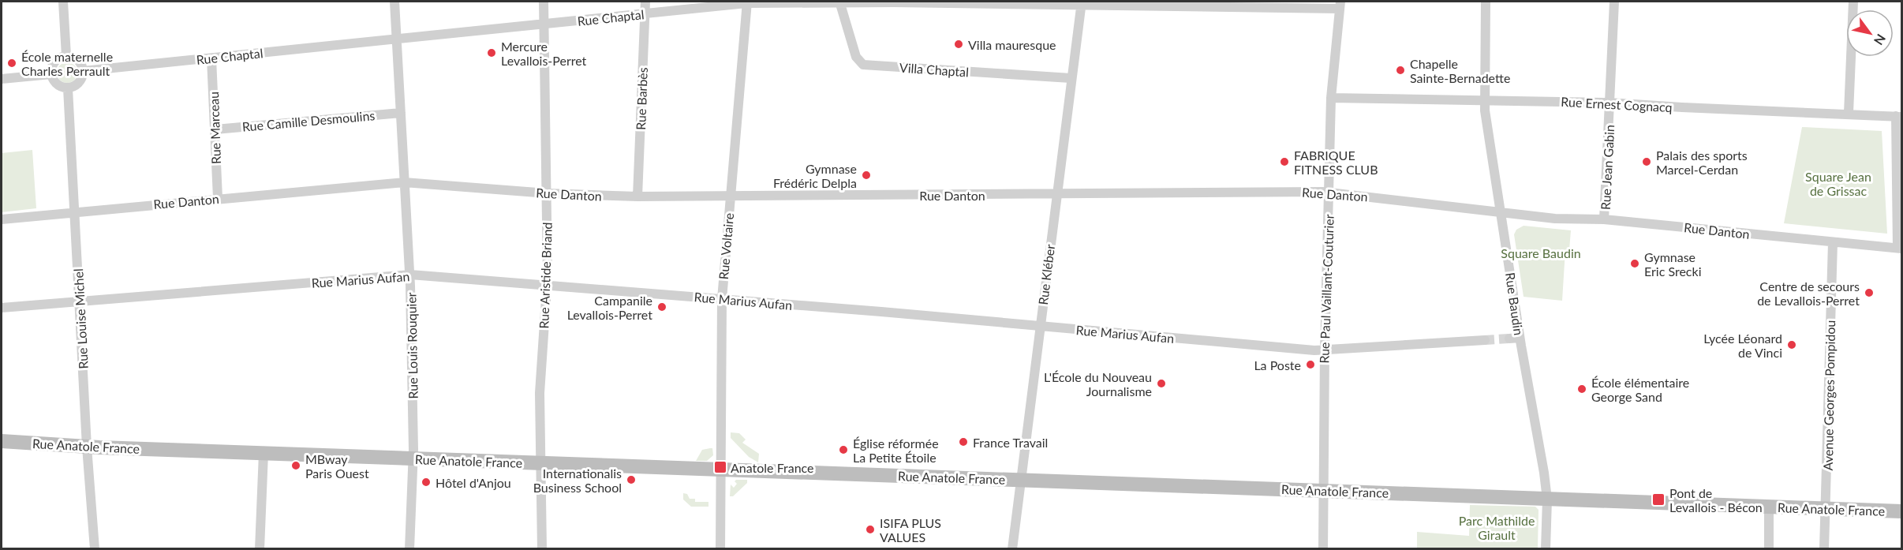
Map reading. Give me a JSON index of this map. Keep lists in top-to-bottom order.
{
  "streets": {
    "main road": ["Rue Anatole France"],
    "street": [
      "Rue Chaptal",
      "Villa Chaptal",
      "Rue Barbès",
      "Rue Ernest Cognacq",
      "Rue Camille Desmoulins",
      "Rue Marceau",
      "Rue Jean Gabin",
      "Rue Danton",
      "Rue Voltaire",
      "Rue Kléber",
      "Rue Aristide Briand",
      "Rue Marius Aufan",
      "Rue Paul Vaillant-Couturier",
      "Rue Baudin",
      "Rue Louise Michel",
      "Rue Louis Rouquier",
      "Avenue Georges Pompidou"
    ]
  },
  "crossings": [
    ["Rue Chaptal", "Villa Chaptal"],
    ["Rue Chaptal", "Rue Barbès"],
    ["Rue Chaptal", "Rue Marceau"],
    ["Rue Chaptal", "Rue Voltaire"],
    ["Rue Chaptal", "Rue Kléber"],
    ["Rue Chaptal", "Rue Aristide Briand"],
    ["Rue Chaptal", "Rue Paul Vaillant-Couturier"],
    ["Rue Chaptal", "Rue Louise Michel"],
    ["Rue Chaptal", "Rue Louis Rouquier"],
    ["Villa Chaptal", "Rue Kléber"],
    ["Rue Barbès", "Rue Danton"],
    ["Rue Ernest Cognacq", "Rue Jean Gabin"],
    ["Rue Ernest Cognacq", "Rue Paul Vaillant-Couturier"],
    ["Rue Ernest Cognacq", "Rue Baudin"],
    ["Rue Camille Desmoulins", "Rue Marceau"],
    ["Rue Camille Desmoulins", "Rue Louis Rouquier"],
    ["Rue Marceau", "Rue Danton"],
    ["Rue Jean Gabin", "Rue Danton"],
    ["Rue Danton", "Rue Voltaire"],
    ["Rue Danton", "Rue Kléber"],
    ["Rue Danton", "Rue Aristide Briand"],
    ["Rue Danton", "Rue Paul Vaillant-Couturier"],
    ["Rue Danton", "Rue Baudin"],
    ["Rue Danton", "Rue Louise Michel"],
    ["Rue Danton", "Rue Louis Rouquier"],
    ["Rue Danton", "Avenue Georges Pompidou"],
    ["Rue Voltaire", "Rue Marius Aufan"],
    ["Rue Voltaire", "Rue Anatole France"],
    ["Rue Kléber", "Rue Marius Aufan"],
    ["Rue Kléber", "Rue Anatole France"],
    ["Rue Aristide Briand", "Rue Marius Aufan"],
    ["Rue Aristide Briand", "Rue Anatole France"],
    ["Rue Marius Aufan", "Rue Paul Vaillant-Couturier"],
    ["Rue Marius Aufan", "Rue Louise Michel"],
    ["Rue Marius Aufan", "Rue Louis Rouquier"],
    ["Rue Paul Vaillant-Couturier", "Rue Anatole France"],
    ["Rue Baudin", "Rue Anatole France"],
    ["Rue Louise Michel", "Rue Anatole France"],
    ["Rue Louis Rouquier", "Rue Anatole France"],
    ["Avenue Georges Pompidou", "Rue Anatole France"]
  ],
  "parks": ["Square Jean de Grissac", "Square Baudin", "Parc Mathilde Girault"],
  "places": {
    "other": [
      "Villa mauresque",
      "Mercure Levallois-Perret",
      "École maternelle Charles Perrault",
      "Chapelle Sainte-Bernadette",
      "FABRIQUE FITNESS CLUB",
      "Palais des sports Marcel-Cerdan",
      "Gymnase Frédéric Delpla",
      "Gymnase Eric Srecki",
      "Centre de secours de Levallois-Perret",
      "Campanile Levallois-Perret",
      "Lycée Léonard de Vinci",
      "La Poste",
      "L'École du Nouveau Journalisme",
      "École élémentaire George Sand",
      "France Travail",
      "Église réformée La Petite Étoile",
      "MBway Paris Ouest",
      "Internationalis Business School",
      "Hôtel d'Anjou",
      "ISIFA PLUS VALUES"
    ],
    "transit": ["Anatole France", "Pont de Levallois - Bécon"]
  },
  "north": "bottom right"
}
